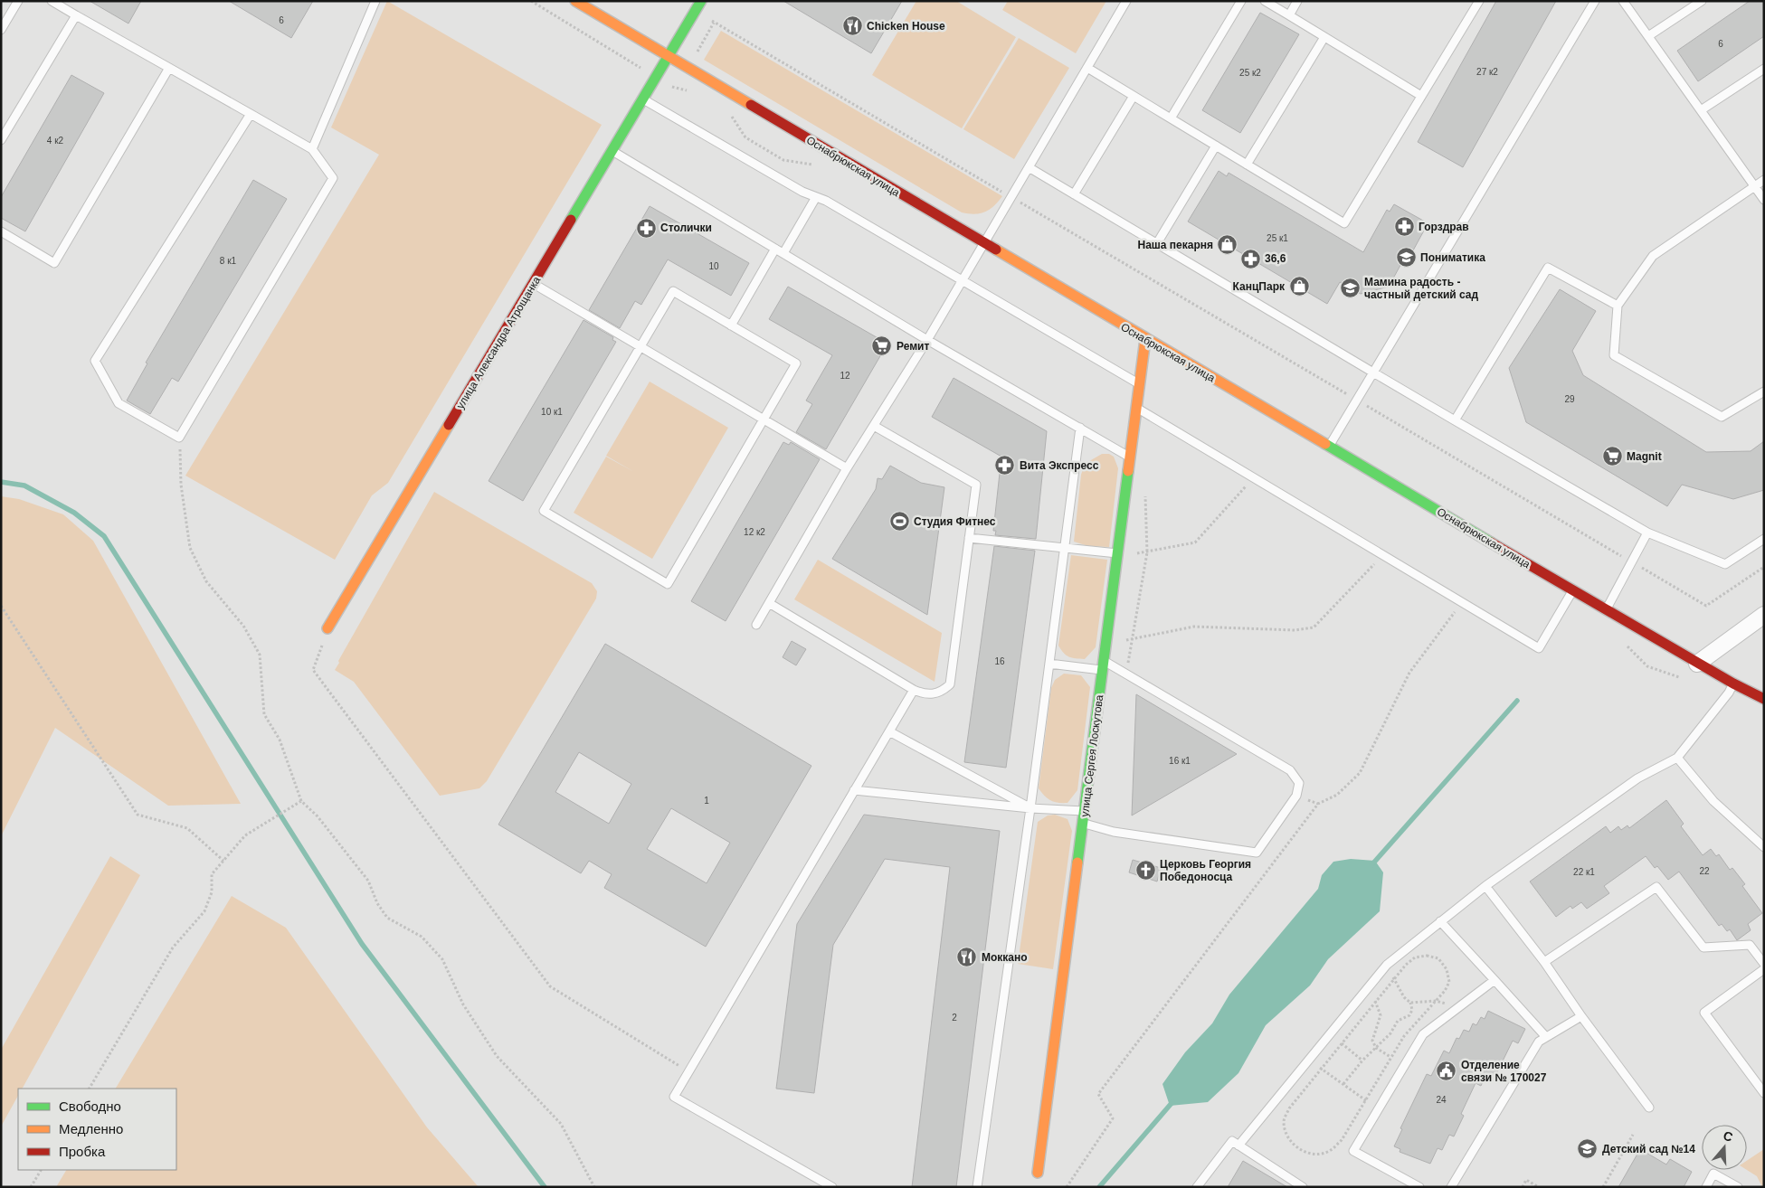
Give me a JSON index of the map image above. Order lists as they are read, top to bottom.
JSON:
{
  "streets": {
    "street": ["Оснабрюкская улица", "улица Александра Атрощанка", "улица Сергея Лоскутова"]
  },
  "crossings": [
    ["Оснабрюкская улица", "улица Александра Атрощанка"],
    ["Оснабрюкская улица", "улица Сергея Лоскутова"]
  ],
  "places": {
    "restaurant": ["Chicken House", "Моккано"],
    "pharmacy": [
      "Горздрав",
      "Столички",
      "36,6",
      "Вита Экспресс"
    ],
    "shop": ["Наша пекарня", "КанцПарк"],
    "school or university": ["Пониматика", "Мамина радость - частный детский сад", "Детский сад №14"],
    "supermarket": ["Ремит", "Magnit"],
    "sports": ["Студия Фитнес"],
    "church": ["Церковь Георгия Победоносца"],
    "public building": ["Отделение связи № 170027"]
  },
  "house_numbers": [
    "6",
    "6",
    "27 к2",
    "25 к2",
    "4 к2",
    "25 к1",
    "8 к1",
    "10",
    "12",
    "29",
    "10 к1",
    "12 к2",
    "16",
    "16 к1",
    "1",
    "22",
    "22 к1",
    "2",
    "24"
  ],
  "legend": ["Свободно", "Медленно", "Пробка"],
  "north": "top"
}
